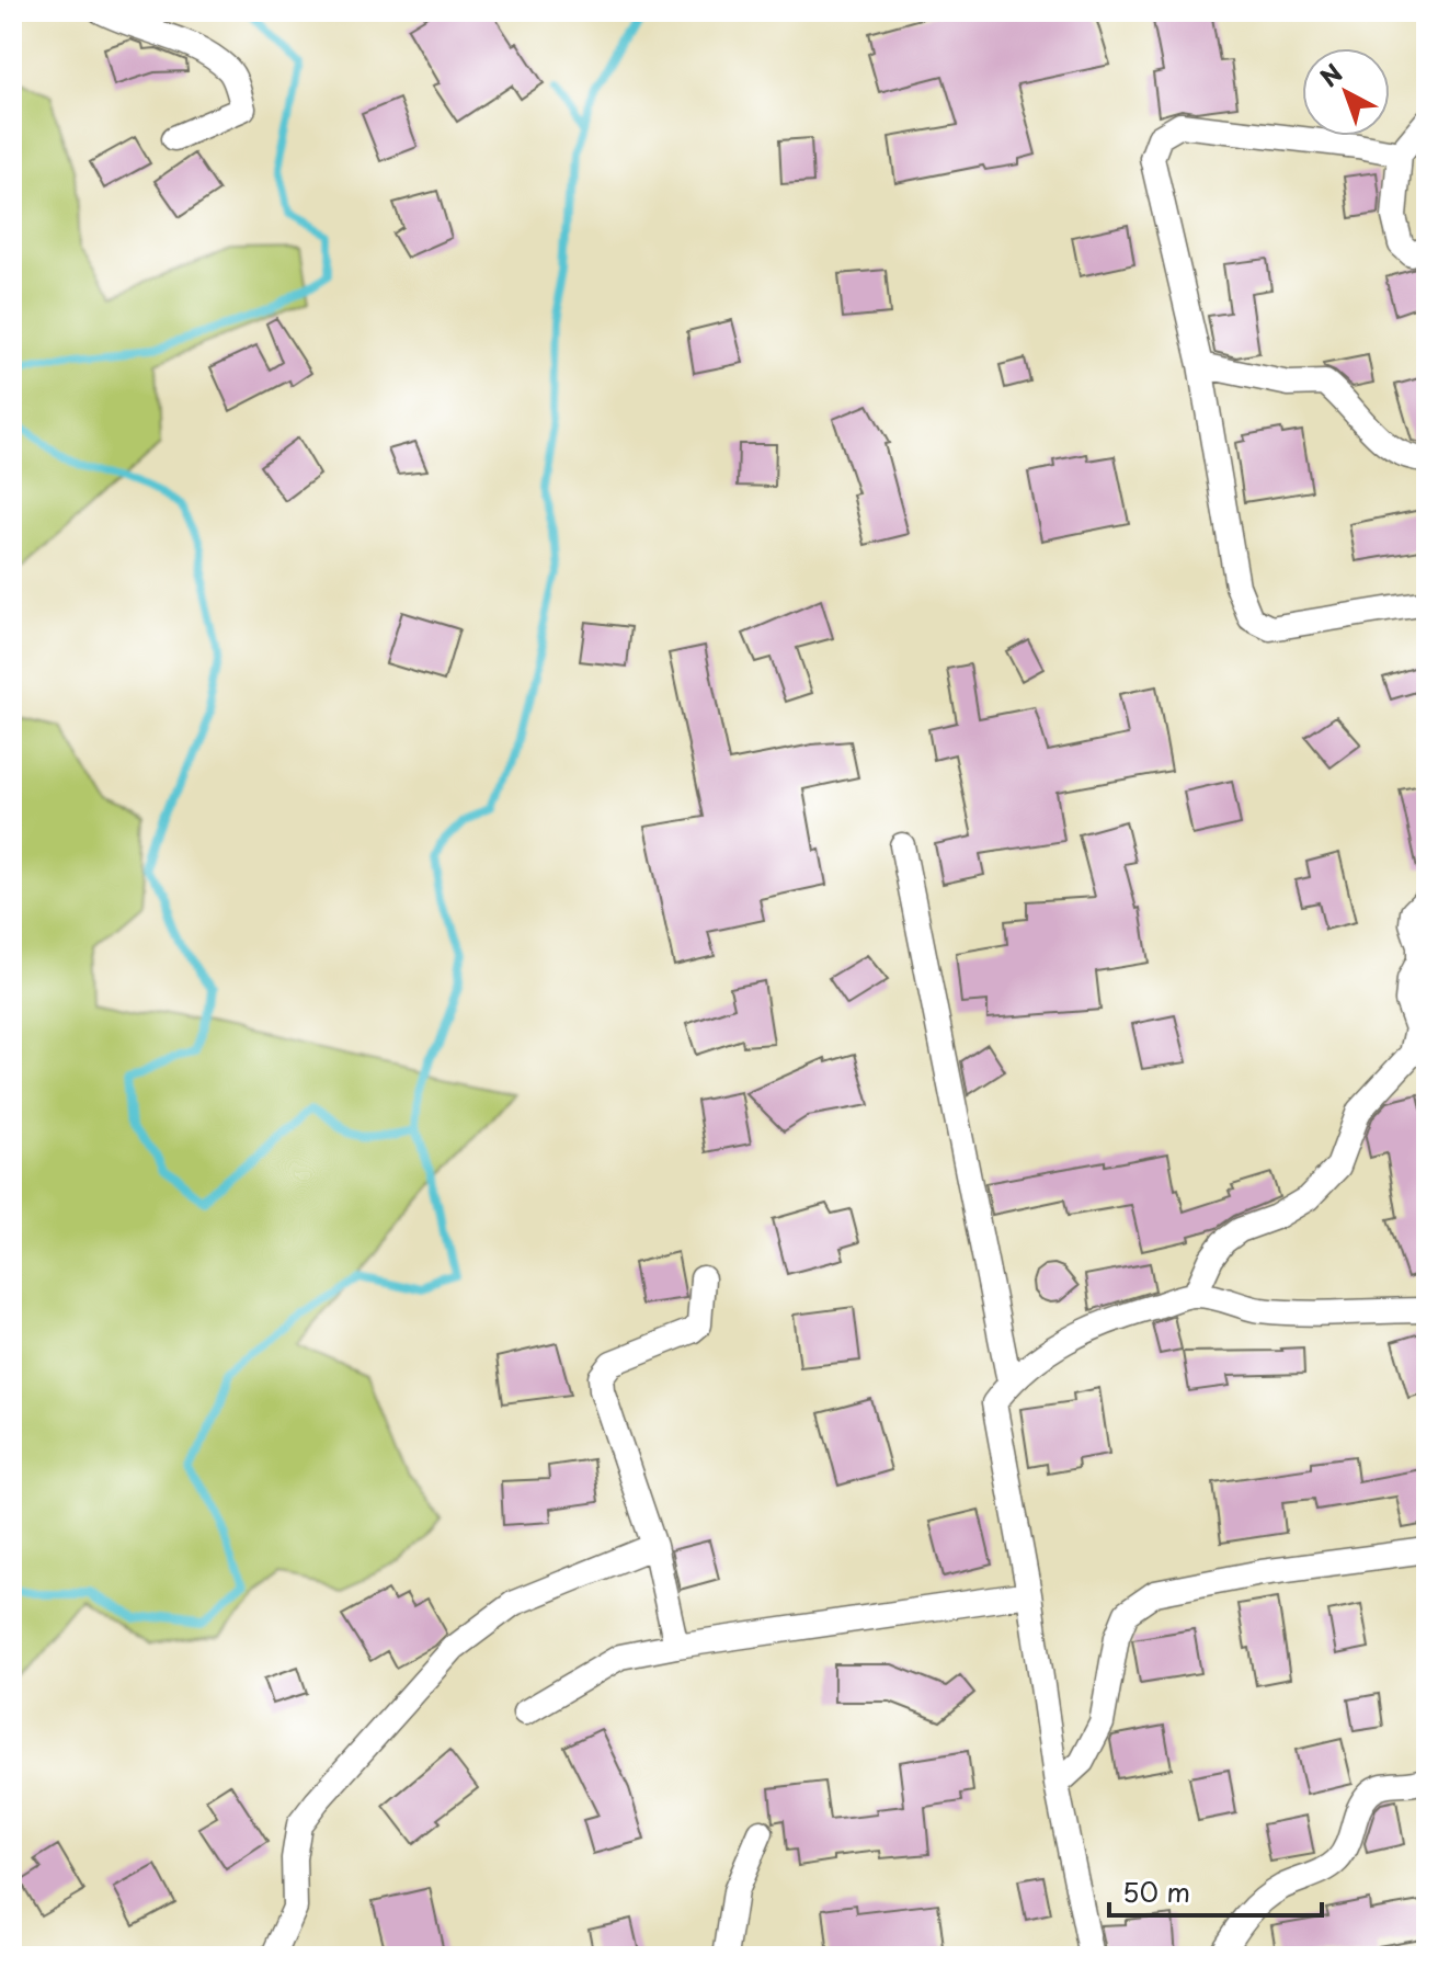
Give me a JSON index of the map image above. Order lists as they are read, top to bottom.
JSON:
{
  "scale_bar": "50 m",
  "north": "top left"
}
